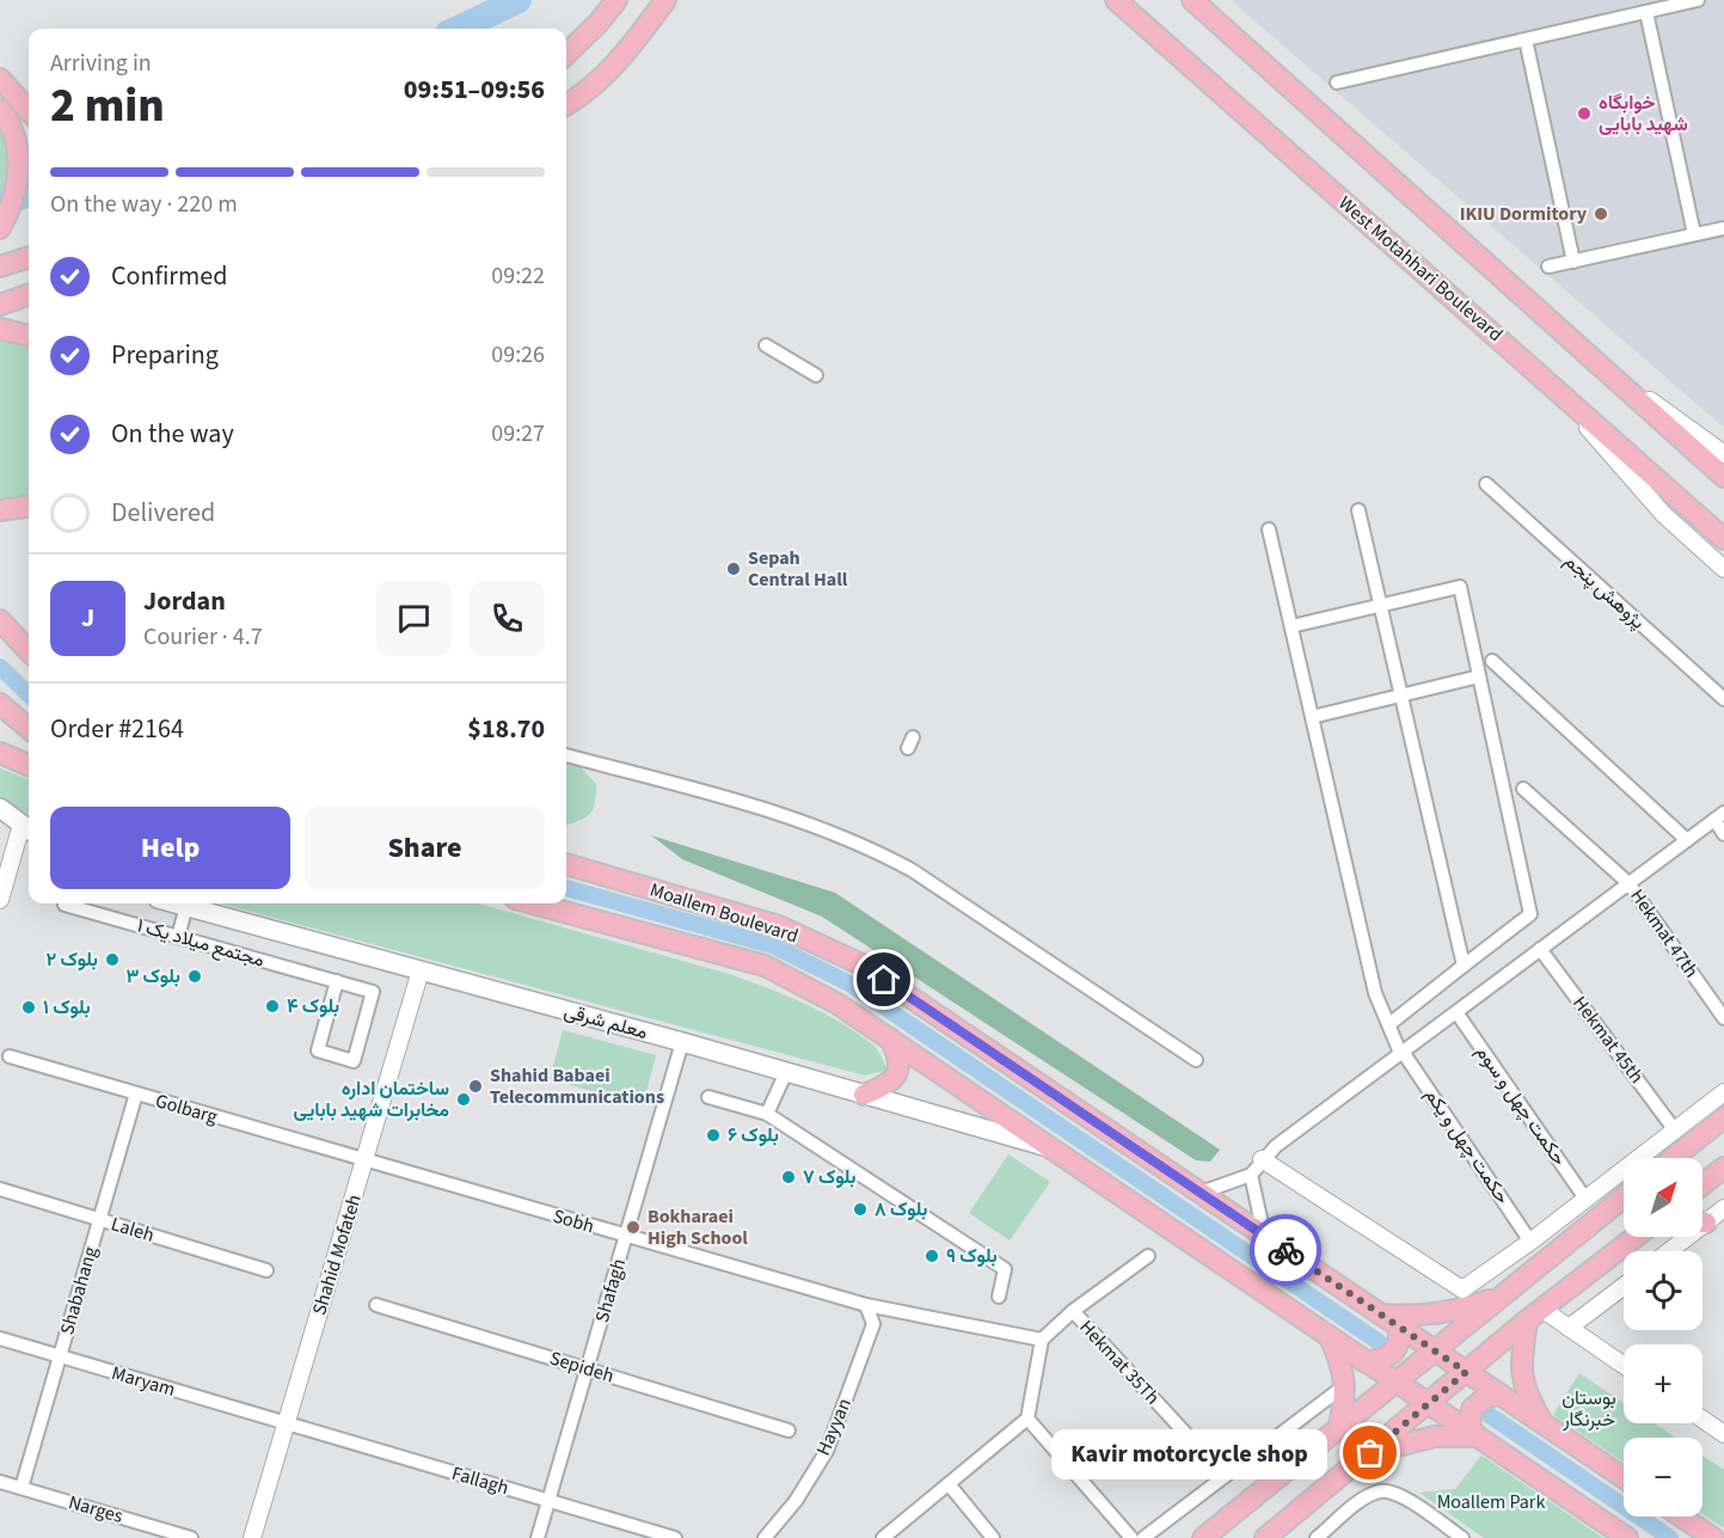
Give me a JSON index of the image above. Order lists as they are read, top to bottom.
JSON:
{
  "streets": {
    "main road": ["West Motahhari Boulevard", "Moallem Boulevard", "معلم شرقی"],
    "street": [
      "پژوهش پنجم",
      "Hekmat 47th",
      "مجتمع میلاد یک ۱",
      "Hekmat 45th",
      "حکمت چهل و سوم",
      "Golbarg",
      "حکمت چهل و یکم",
      "Sobh",
      "Laleh",
      "Shahid Mofateh",
      "Shabahang",
      "Shafagh",
      "Hekmat 35Th",
      "Sepideh",
      "Maryam",
      "Hayyan",
      "Fallagh",
      "Narges"
    ]
  },
  "crossings": [
    ["Moallem Boulevard", "معلم شرقی"],
    ["معلم شرقی", "Shahid Mofateh"],
    ["معلم شرقی", "Shafagh"],
    ["Golbarg", "Sobh"],
    ["Golbarg", "Shahid Mofateh"],
    ["Golbarg", "Shabahang"],
    ["Sobh", "Shahid Mofateh"],
    ["Sobh", "Shafagh"],
    ["Sobh", "Hayyan"],
    ["Laleh", "Shabahang"],
    ["Shahid Mofateh", "Maryam"],
    ["Shahid Mofateh", "Fallagh"],
    ["Shabahang", "Maryam"],
    ["Shabahang", "Narges"],
    ["Shafagh", "Sepideh"],
    ["Shafagh", "Fallagh"],
    ["Maryam", "Fallagh"]
  ],
  "parks": ["بوستان خبرنگار", "Moallem Park"],
  "places": [
    "خوابگاه شهید بابایی",
    "IKIU Dormitory",
    "Sepah Central Hall",
    "بلوک ۲",
    "بلوک ۳",
    "بلوک ۴",
    "بلوک ۱",
    "Shahid Babaei Telecommunications",
    "ساختمان اداره مخابرات شهید بابایی",
    "بلوک ۶",
    "بلوک ۷",
    "بلوک ۸",
    "Bokharaei High School",
    "بلوک ۹",
    "Kavir motorcycle shop"
  ],
  "north": "top right",
  "page": {
    "heading": ["2 min", "Arriving in", "09:51–09:56"],
    "panel": [
      "Jordan",
      "Courier · 4.7",
      "Order #2164",
      "$18.70"
    ],
    "bar": "On the way · 220 m",
    "list": [
      ["Confirmed", "09:22"],
      ["Preparing", "09:26"],
      ["On the way", "09:27"],
      "Delivered"
    ],
    "round": "J",
    "buttons": ["Help", "Share"],
    "map_buttons": ["+", "−"],
    "bubble": "Kavir motorcycle shop"
  }
}
